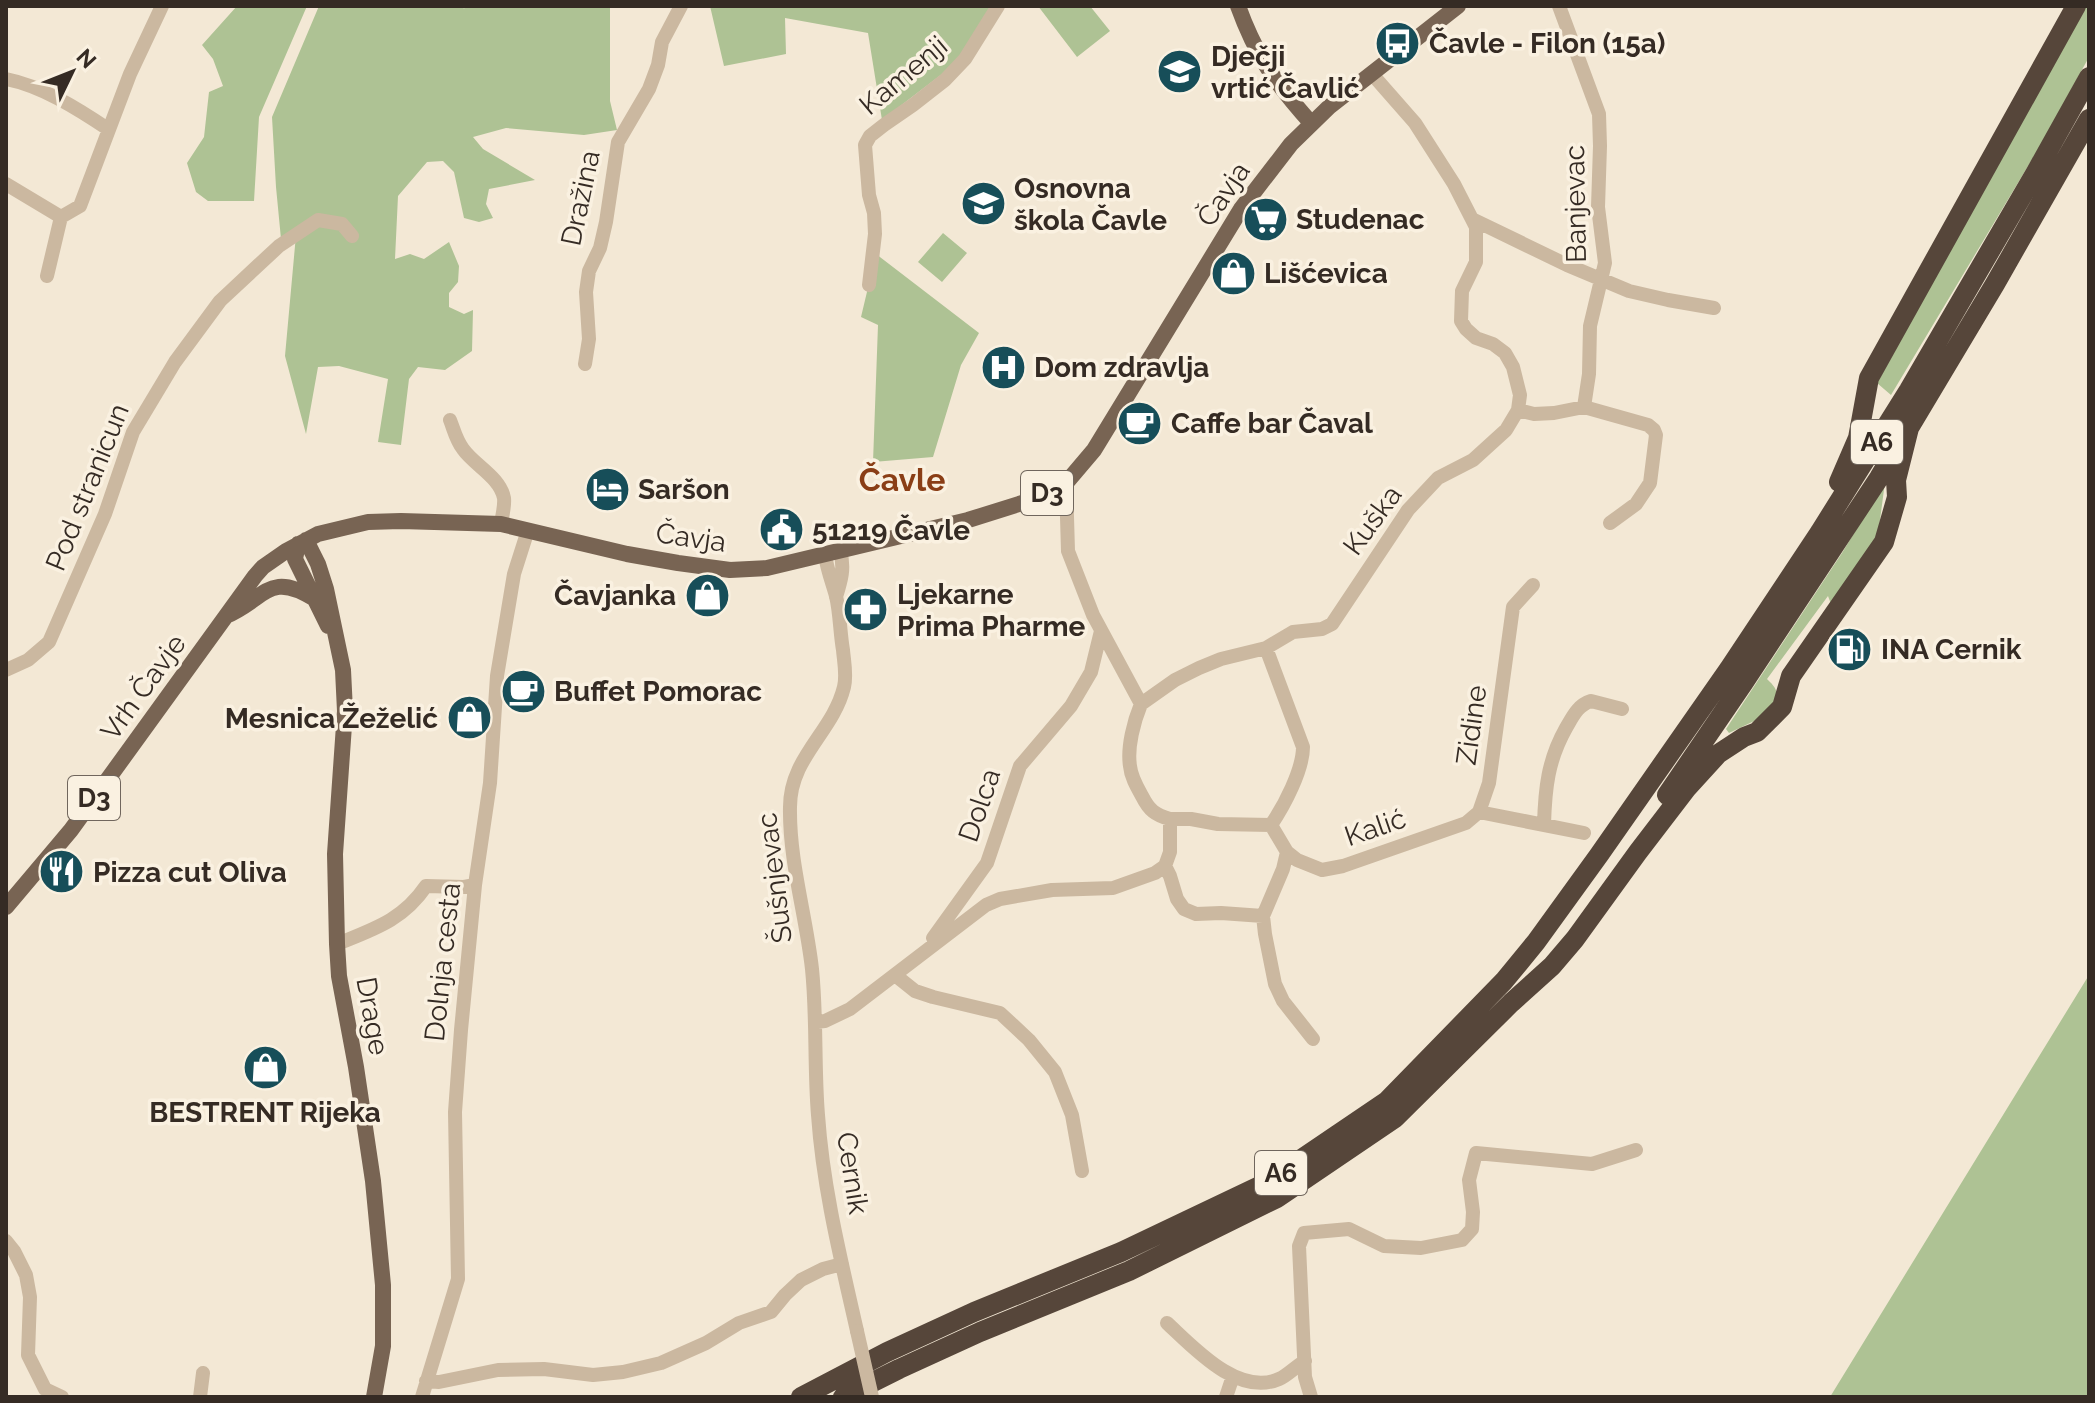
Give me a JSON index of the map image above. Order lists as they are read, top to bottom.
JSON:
{
  "streets": {
    "highway": ["A6"],
    "main road": [
      "Čavja",
      "D3",
      "Vrh Čavje",
      "Drage"
    ],
    "street": [
      "Kamenji",
      "Dražina",
      "Banjevac",
      "Pod stranicun",
      "Kuška",
      "Zidine",
      "Dolca",
      "Kalić",
      "Šušnjevac",
      "Dolnja cesta",
      "Cernik"
    ]
  },
  "crossings": [
    ["Čavja", "D3"],
    ["Čavja", "Vrh Čavje"],
    ["Čavja", "Šušnjevac"],
    ["Čavja", "Dolnja cesta"],
    ["Čavja", "Drage"],
    ["Vrh Čavje", "Drage"],
    ["Zidine", "Kalić"],
    ["Šušnjevac", "Cernik"]
  ],
  "districts": ["Čavle"],
  "places": {
    "bus stop": ["Čavle - Filon (15a)"],
    "school or university": ["Dječji vrtić Čavlić", "Osnovna škola Čavle"],
    "supermarket": ["Studenac"],
    "shop": [
      "Lišćevica",
      "Čavjanka",
      "Mesnica Žeželić",
      "BESTRENT Rijeka"
    ],
    "hospital": ["Dom zdravlja"],
    "cafe": ["Caffe bar Čaval", "Buffet Pomorac"],
    "hotel": ["Saršon"],
    "public building": ["51219 Čavle"],
    "pharmacy": ["Ljekarne Prima Pharme"],
    "fuel station": ["INA Cernik"],
    "restaurant": ["Pizza cut Oliva"]
  },
  "north": "top right"
}
